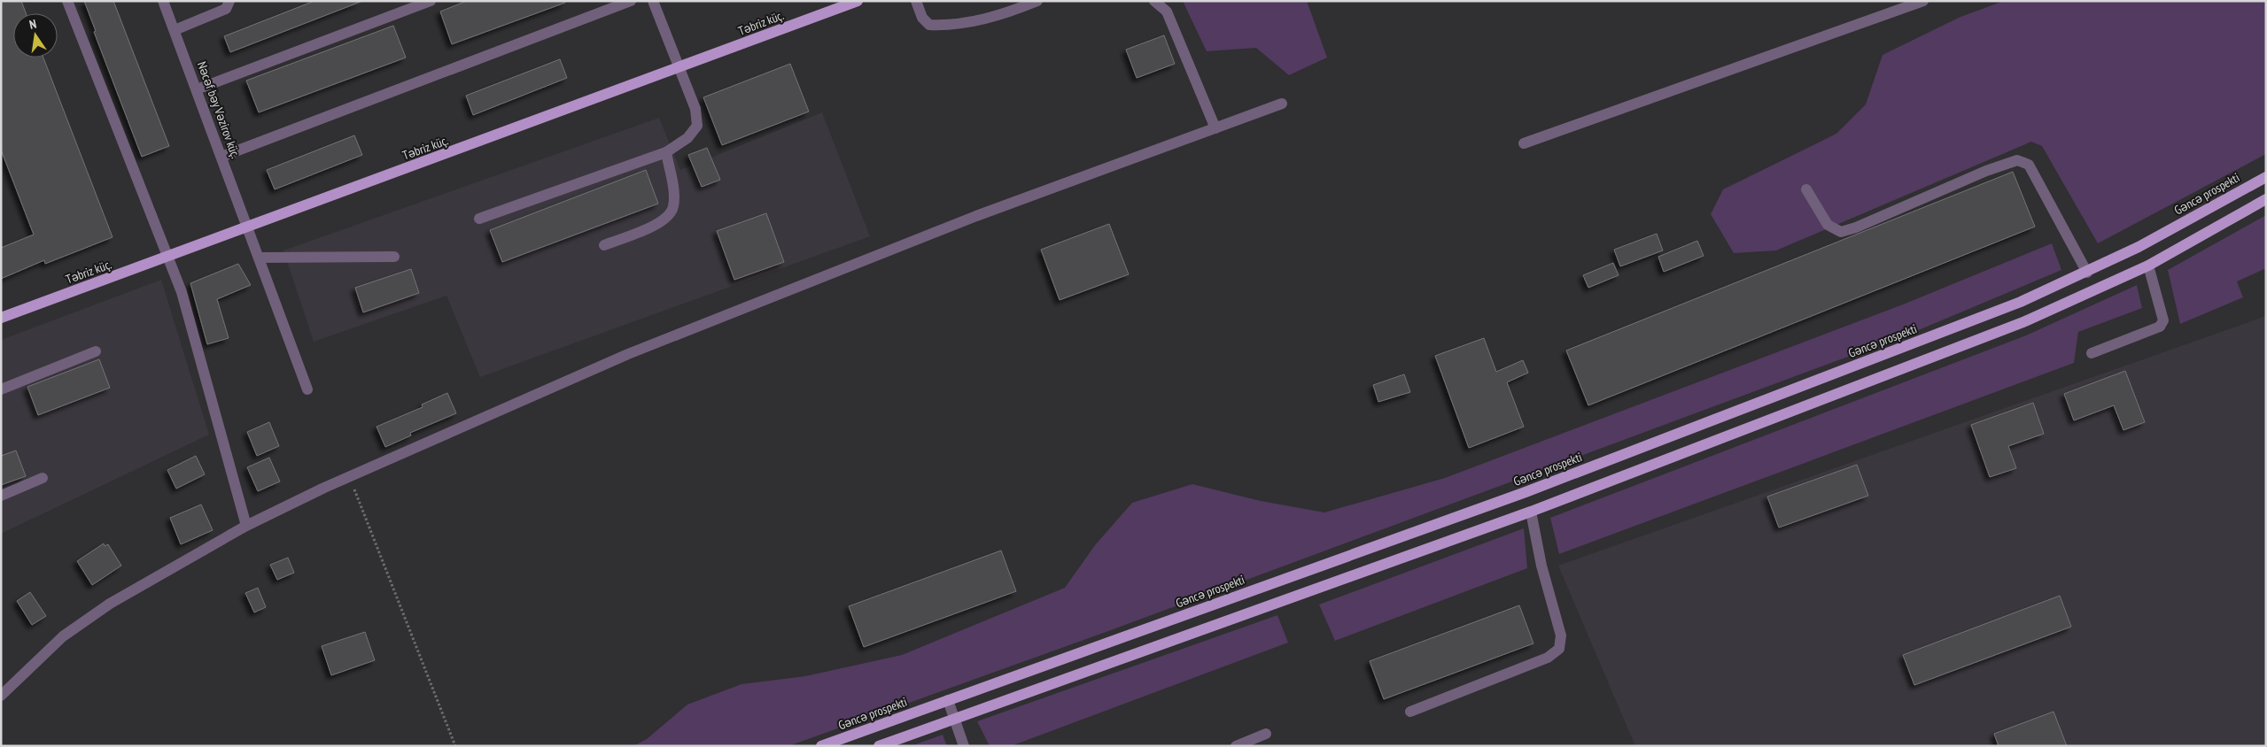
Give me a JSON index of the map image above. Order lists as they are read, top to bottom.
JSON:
{
  "streets": {
    "main road": ["Təbriz küç.", "Gəncə prospekti"],
    "street": ["Nəcəf bəy Vəzirov küç."]
  },
  "crossings": [
    ["Təbriz küç.", "Nəcəf bəy Vəzirov küç."]
  ],
  "north": "top"
}
